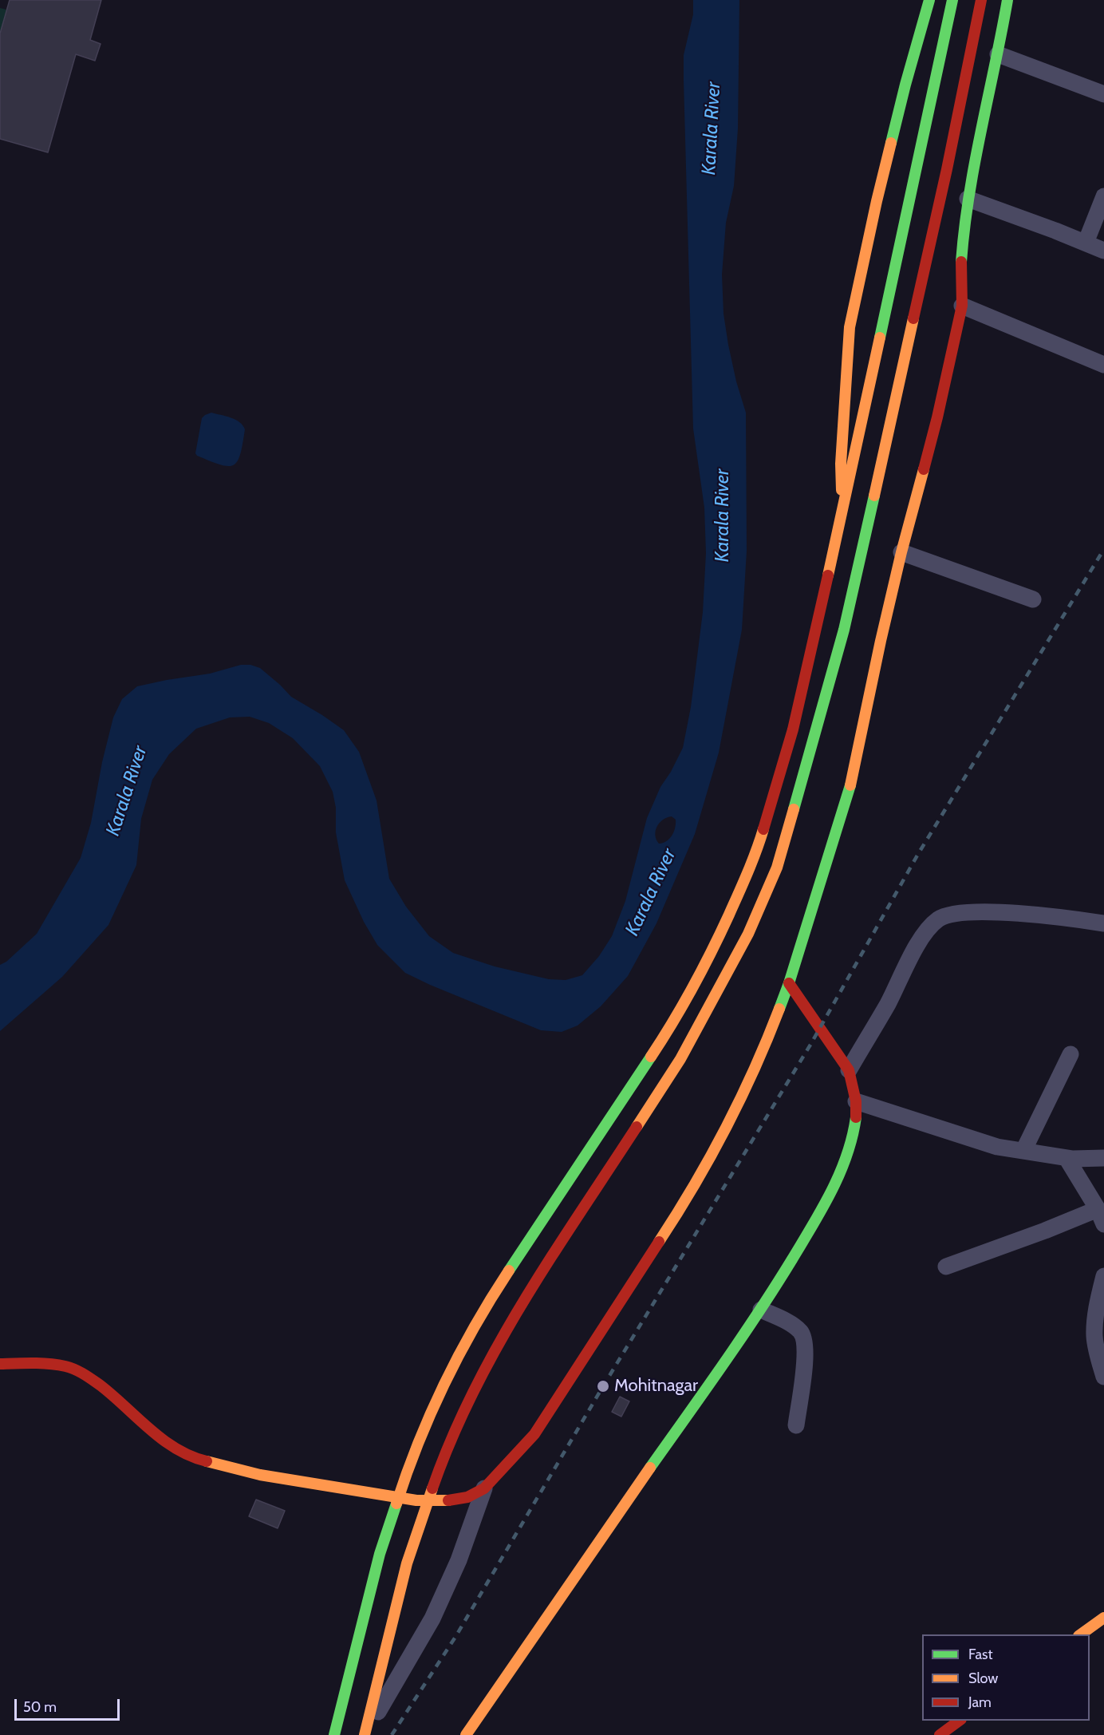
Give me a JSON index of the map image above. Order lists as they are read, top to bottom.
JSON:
{
  "water": ["Karala River"],
  "places": ["Mohitnagar"],
  "legend": ["Fast", "Slow", "Jam"],
  "scale_bar": "50 m"
}
